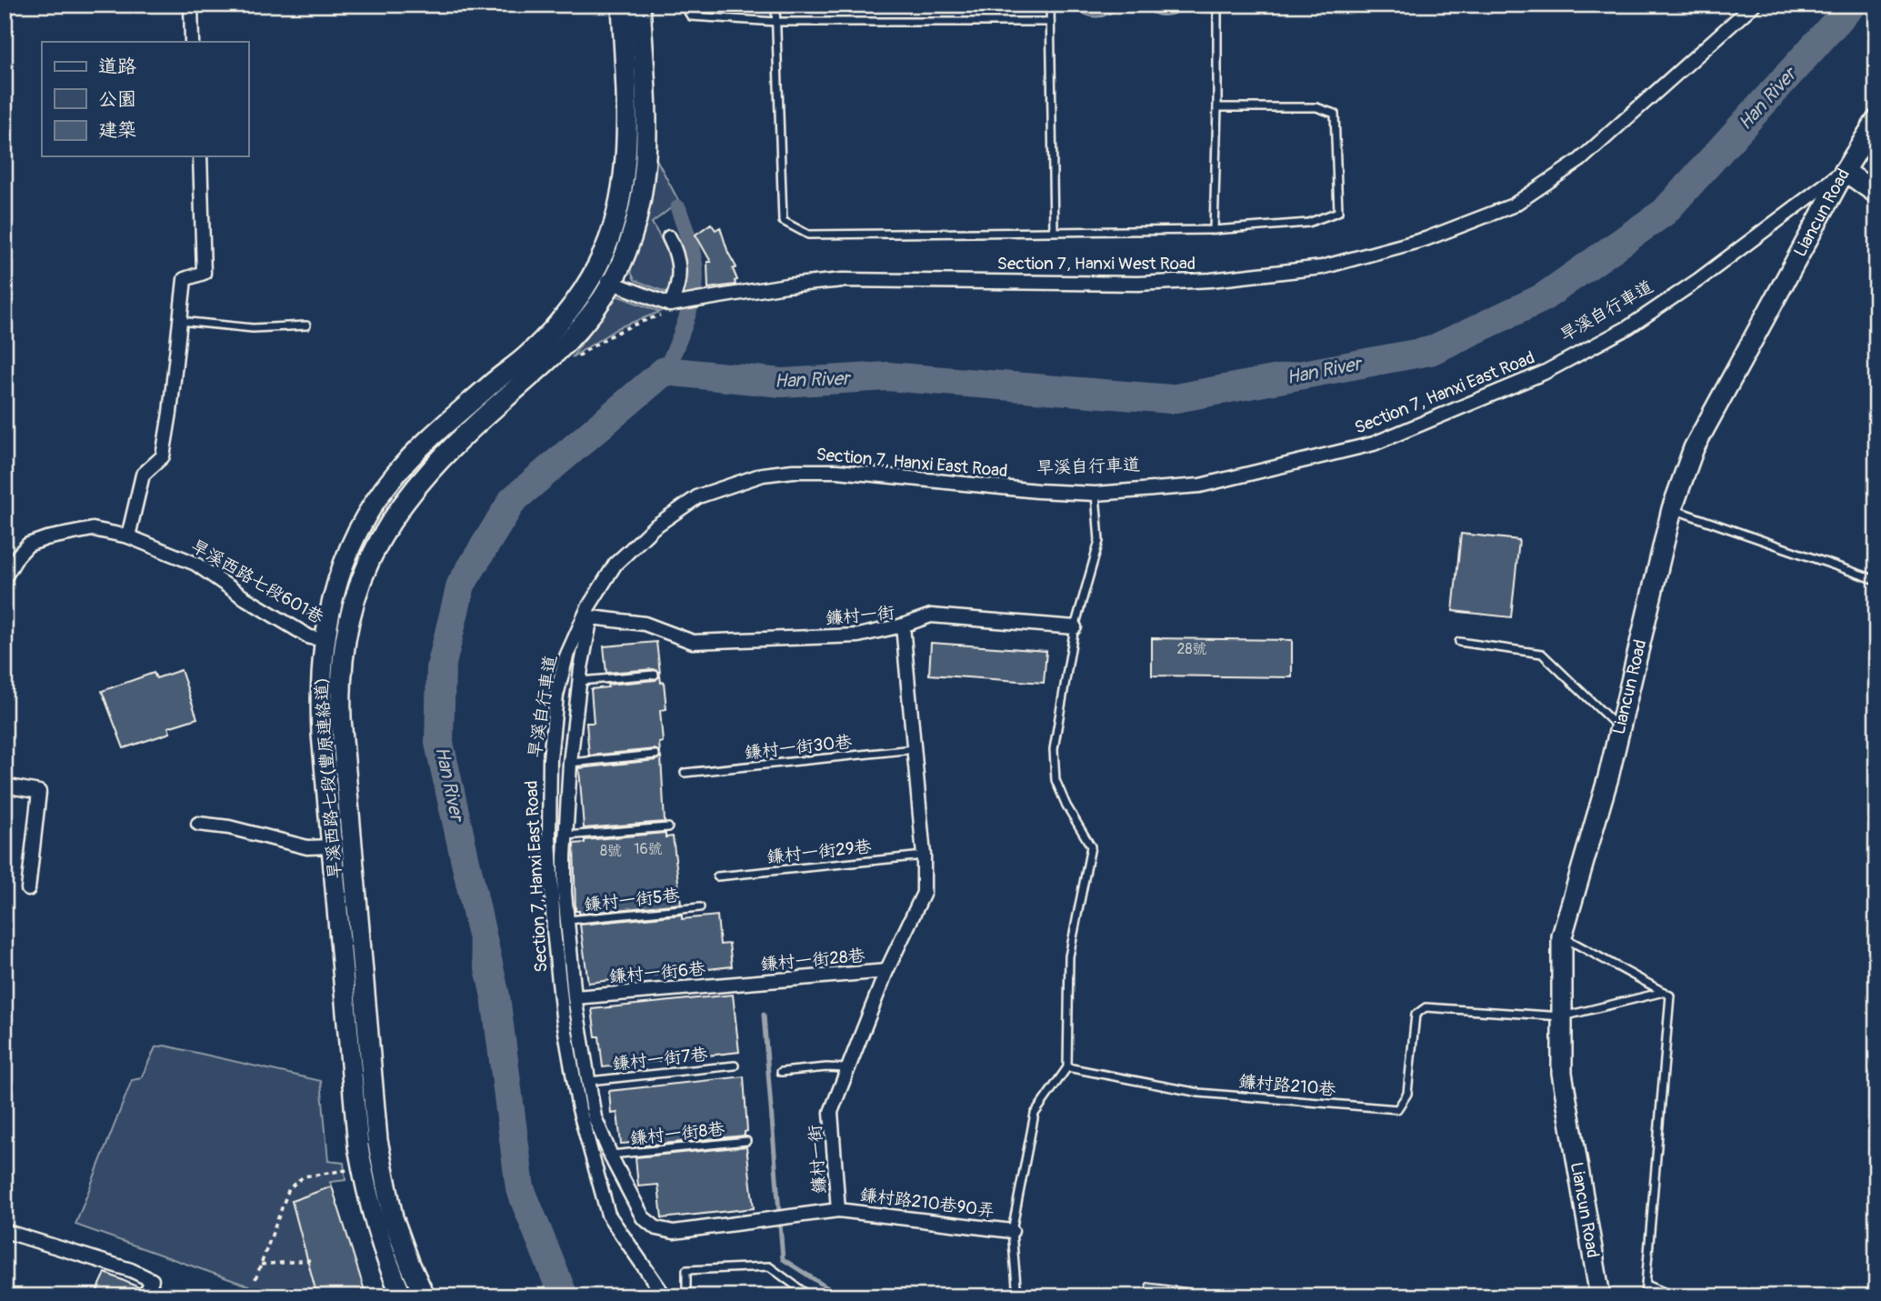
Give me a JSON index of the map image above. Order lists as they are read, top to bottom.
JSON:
{
  "streets": {
    "street": [
      "Liancun Road",
      "Section 7, Hanxi West Road",
      "Section 7, Hanxi East Road",
      "旱溪西路七段601巷",
      "鐮村一街",
      "旱溪西路七段(豐原連絡道)",
      "鎌村一街28巷",
      "鎌村一街6巷",
      "鎌村路210巷90弄"
    ],
    "lane": [
      "鎌村一街30巷",
      "鎌村一街29巷",
      "鎌村一街5巷",
      "鎌村一街7巷",
      "鐮村路210巷",
      "鎌村一街8巷"
    ]
  },
  "crossings": [
    ["Liancun Road", "Section 7, Hanxi East Road"],
    ["Liancun Road", "鐮村路210巷"],
    ["Section 7, Hanxi West Road", "旱溪西路七段(豐原連絡道)"],
    ["旱溪西路七段601巷", "旱溪西路七段(豐原連絡道)"],
    ["鐮村一街", "鎌村一街30巷"],
    ["鐮村一街", "鎌村一街29巷"],
    ["鐮村一街", "鎌村一街5巷"],
    ["鐮村一街", "鎌村一街28巷"],
    ["鐮村一街", "鎌村一街6巷"],
    ["鐮村一街", "鎌村一街7巷"],
    ["鐮村一街", "鎌村一街8巷"],
    ["鐮村一街", "鎌村路210巷90弄"],
    ["鎌村一街28巷", "鎌村一街6巷"]
  ],
  "water": ["Han River"],
  "house_numbers": ["28號", "16號", "8號"],
  "legend": ["道路", "公園", "建築"]
}
